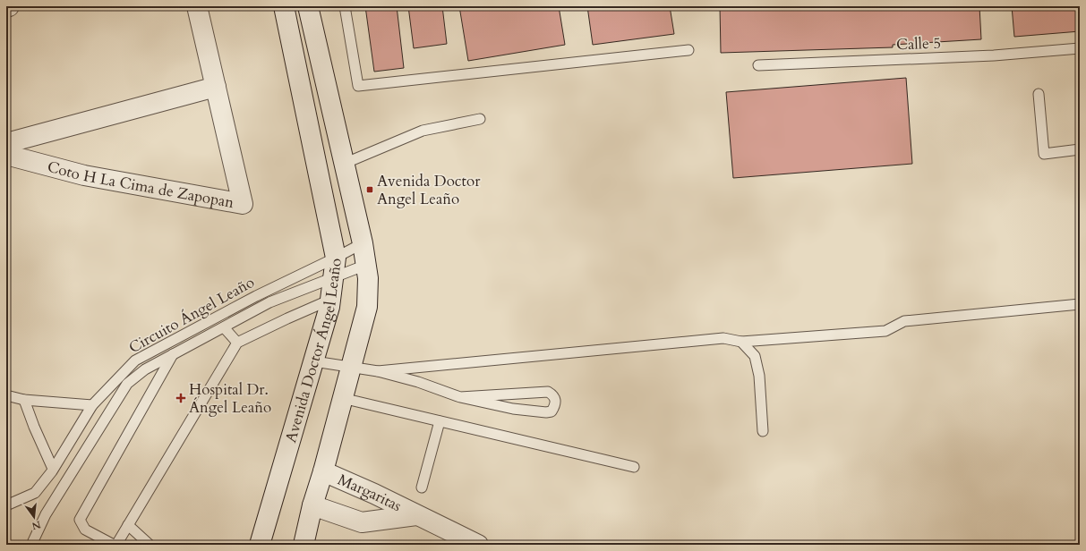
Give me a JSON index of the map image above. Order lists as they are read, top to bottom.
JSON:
{
  "streets": {
    "street": ["Coto H La Cima de Zapopan", "Avenida Doctor Ángel Leaño", "Margaritas"],
    "lane": ["Calle 5", "Circuito Ángel Leaño"]
  },
  "crossings": [
    ["Circuito Ángel Leaño", "Avenida Doctor Ángel Leaño"]
  ],
  "places": {
    "transit": ["Avenida Doctor Angel Leaño"],
    "health": ["Hospital Dr. Ángel Leaño"]
  },
  "north": "bottom"
}
